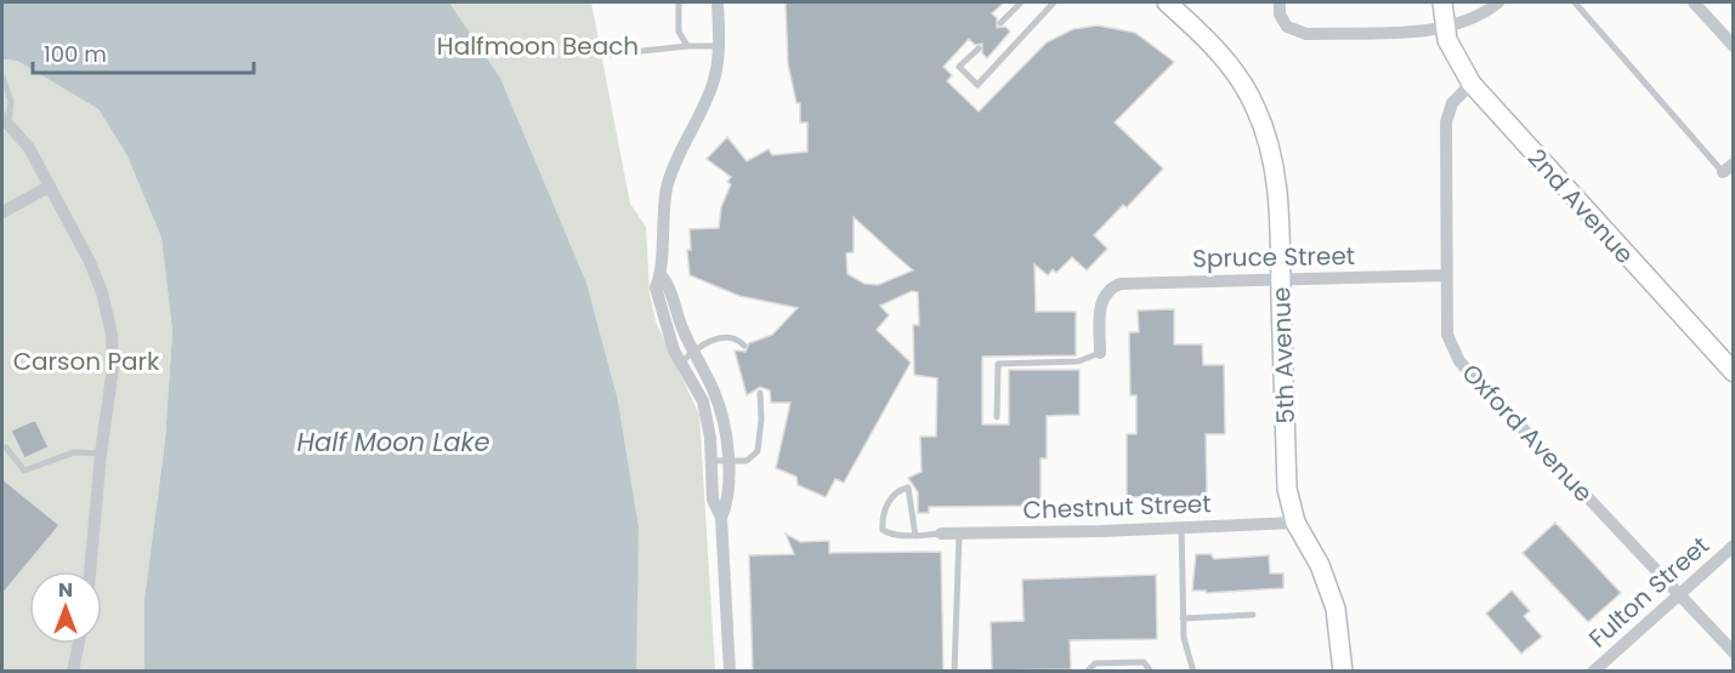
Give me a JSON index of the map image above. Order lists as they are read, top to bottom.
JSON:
{
  "streets": {
    "main road": ["2nd Avenue", "5th Avenue"],
    "street": [
      "Spruce Street",
      "Oxford Avenue",
      "Chestnut Street",
      "Fulton Street"
    ]
  },
  "crossings": [
    ["2nd Avenue", "Oxford Avenue"],
    ["Spruce Street", "5th Avenue"],
    ["Spruce Street", "Oxford Avenue"],
    ["5th Avenue", "Chestnut Street"],
    ["Oxford Avenue", "Fulton Street"]
  ],
  "water": ["Half Moon Lake"],
  "parks": ["Halfmoon Beach", "Carson Park"],
  "scale_bar": "100 m",
  "north": "top"
}
